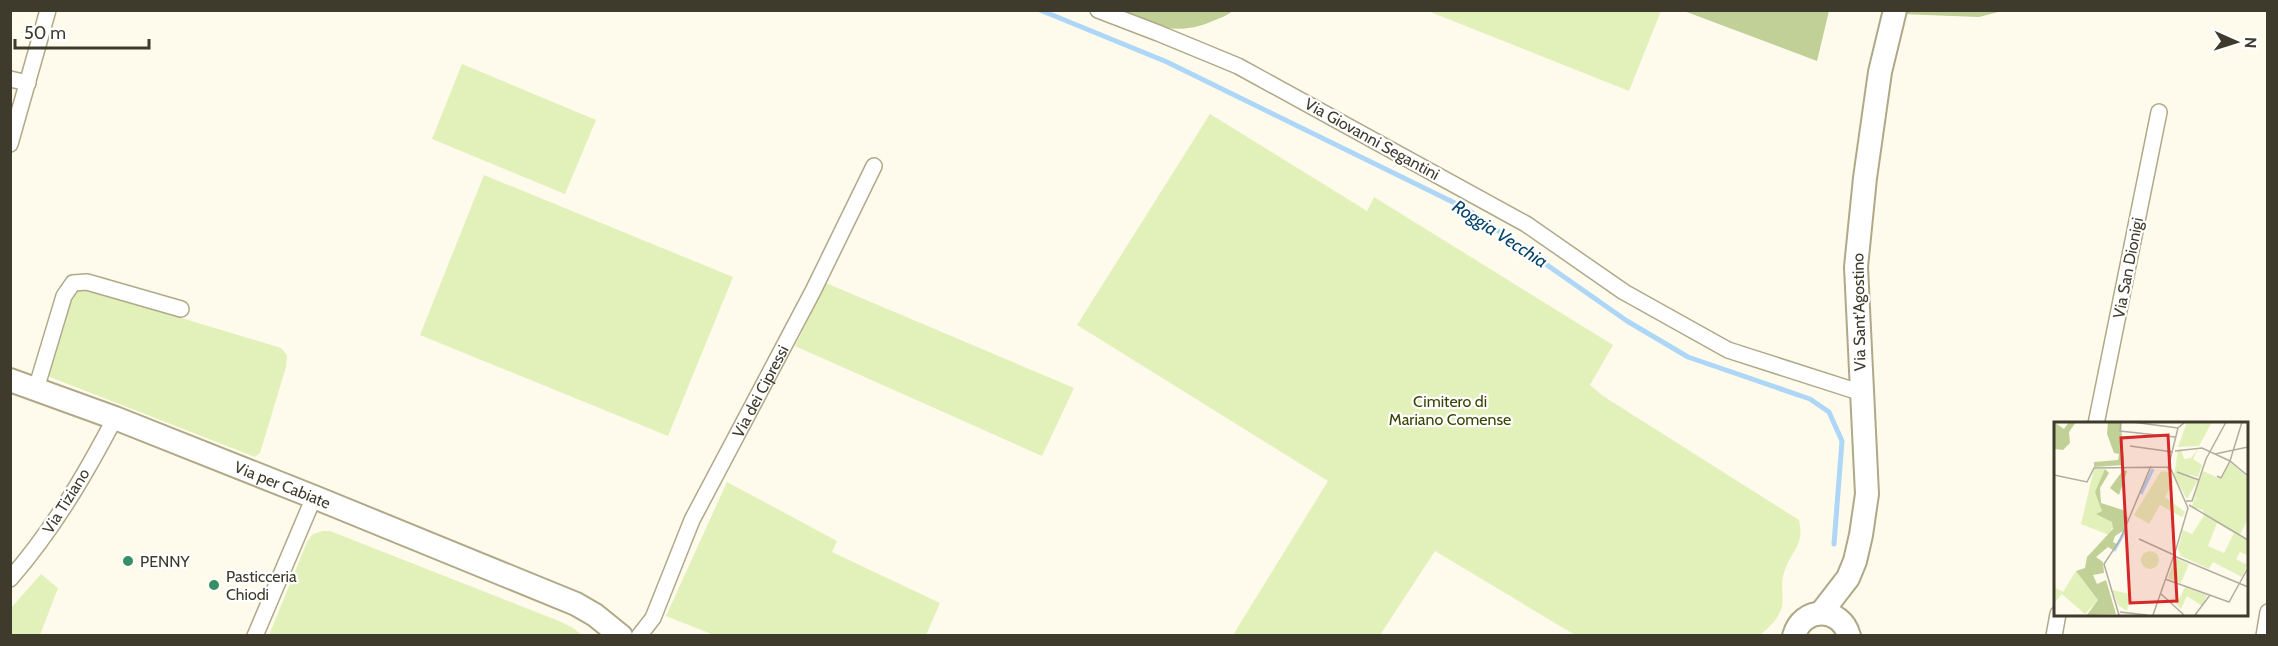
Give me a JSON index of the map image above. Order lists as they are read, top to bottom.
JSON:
{
  "streets": {
    "street": [
      "Via Giovanni Segantini",
      "Via San Dionigi",
      "Via Sant'Agostino",
      "Via dei Cipressi",
      "Via per Cabiate",
      "Via Tiziano"
    ]
  },
  "crossings": [
    ["Via Giovanni Segantini", "Via Sant'Agostino"],
    ["Via per Cabiate", "Via Tiziano"]
  ],
  "water": ["Roggia Vecchia"],
  "parks": ["Cimitero di Mariano Comense"],
  "places": ["PENNY", "Pasticceria Chiodi"],
  "scale_bar": "50 m",
  "north": "right"
}
